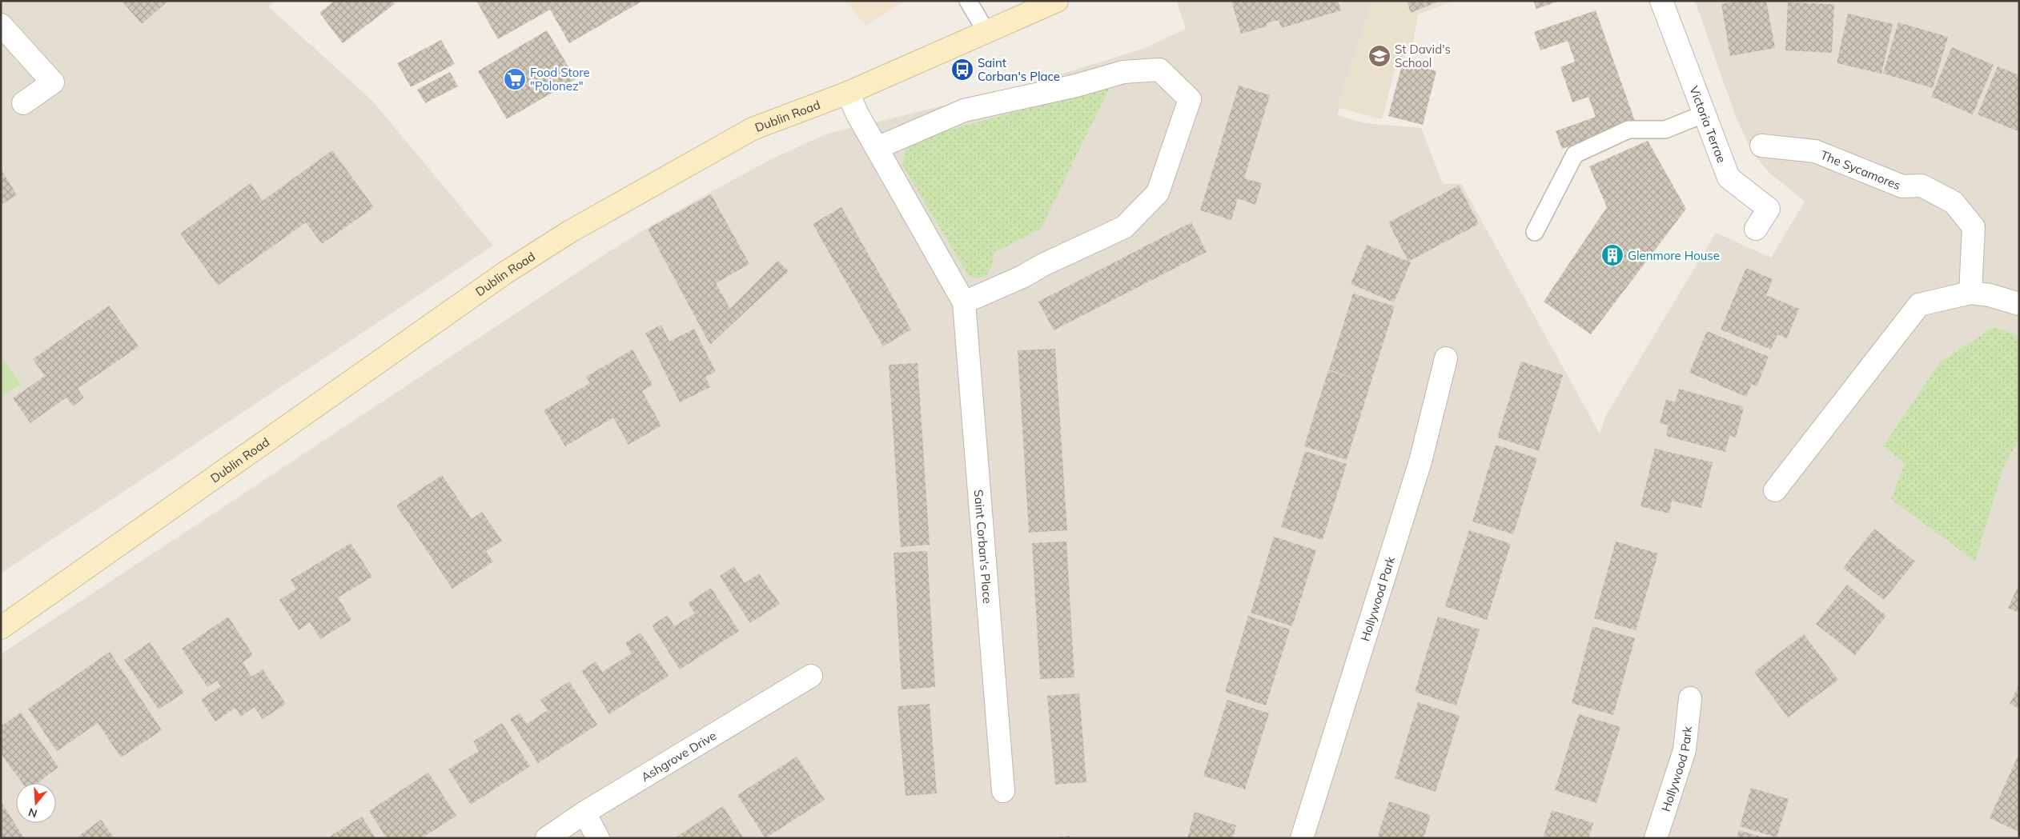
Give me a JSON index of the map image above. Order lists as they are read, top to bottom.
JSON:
{
  "streets": {
    "main road": ["Dublin Road"],
    "street": [
      "Victoria Terrae",
      "The Sycamores",
      "Saint Corban's Place",
      "Hollywood Park",
      "Ashgrove Drive"
    ]
  },
  "crossings": [
    ["Dublin Road", "Saint Corban's Place"]
  ],
  "places": {
    "school or university": ["St David's School"],
    "bus stop": ["Saint Corban's Place"],
    "supermarket": ["Food Store \"Polonez\""],
    "building": ["Glenmore House"]
  },
  "north": "bottom"
}
